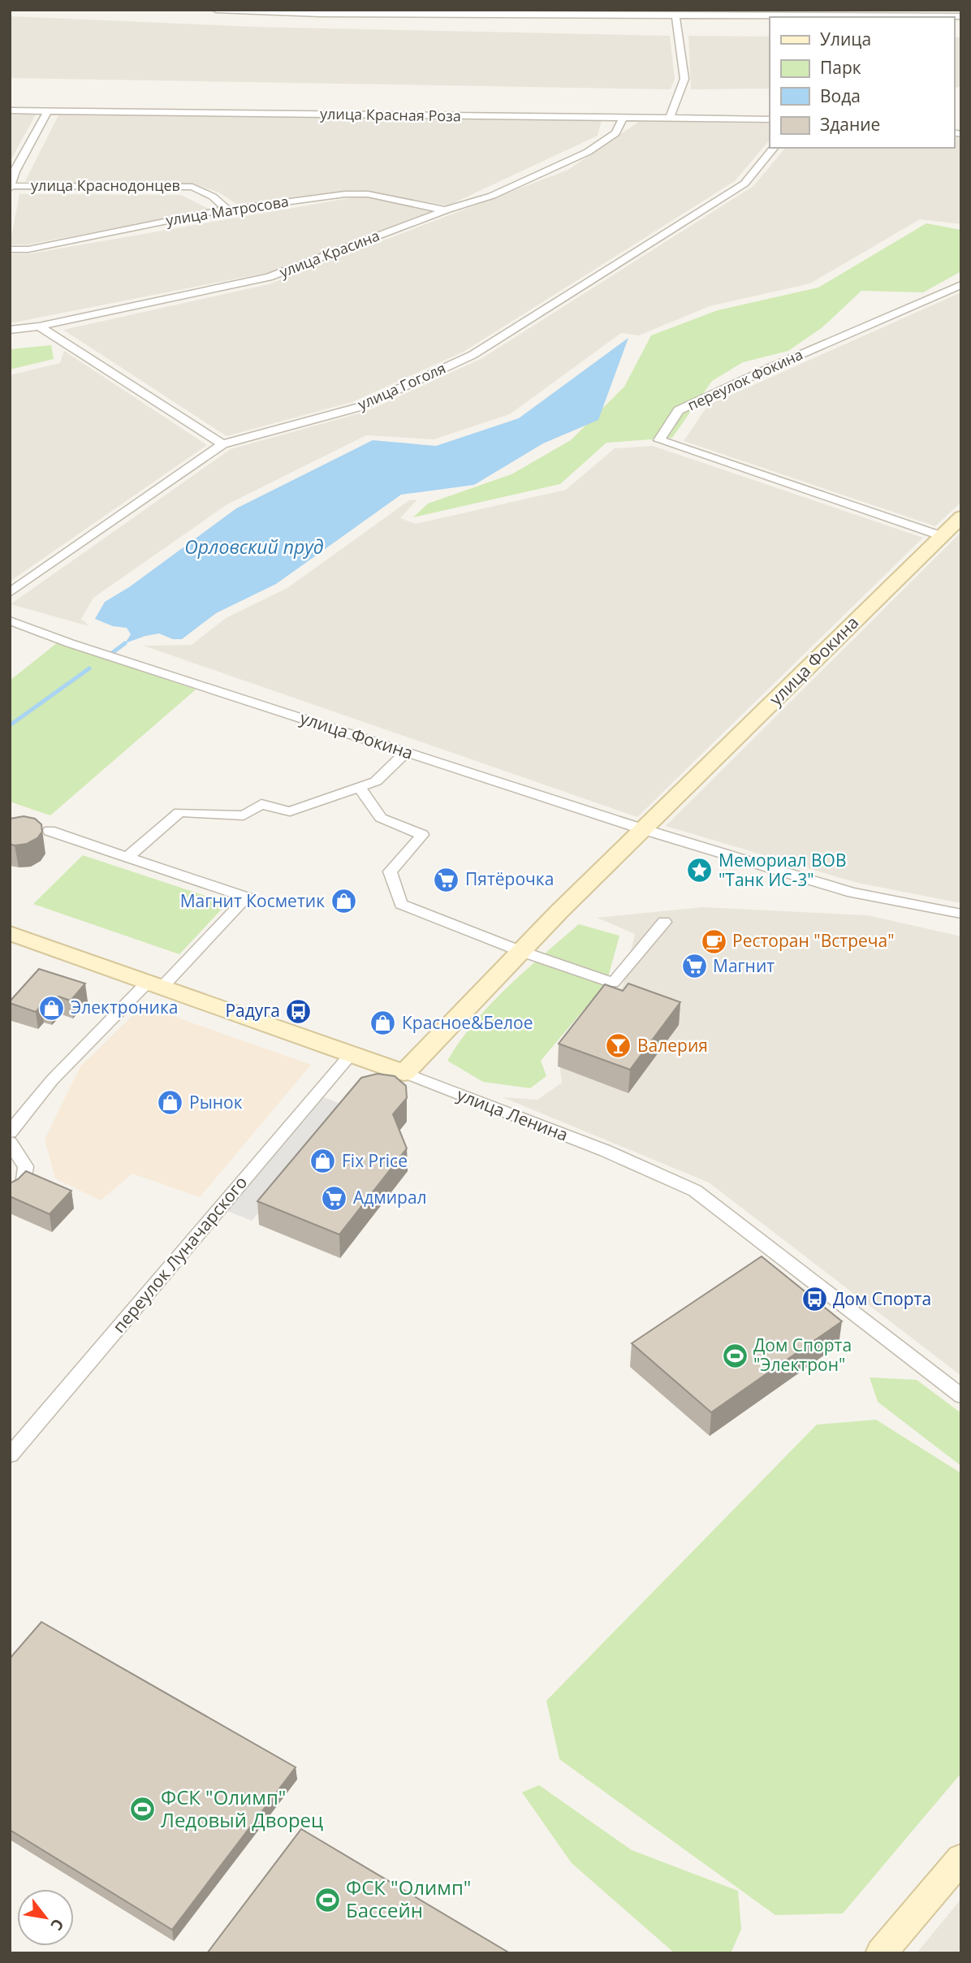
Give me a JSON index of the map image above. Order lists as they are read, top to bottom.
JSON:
{
  "streets": {
    "main road": ["улица Фокина", "улица Ленина"],
    "street": [
      "улица Красная Роза",
      "улица Краснодонцев",
      "улица Матросова",
      "улица Красина",
      "переулок Фокина",
      "улица Гоголя",
      "переулок Луначарского"
    ]
  },
  "crossings": [
    ["улица Красная Роза", "улица Красина"],
    ["улица Краснодонцев", "улица Матросова"],
    ["улица Матросова", "улица Красина"],
    ["переулок Фокина", "улица Фокина"],
    ["улица Фокина", "улица Ленина"],
    ["улица Ленина", "переулок Луначарского"]
  ],
  "water": ["Орловский пруд"],
  "places": {
    "place": ["Мемориал ВОВ \"Танк ИС-3\""],
    "supermarket": ["Пятёрочка", "Магнит", "Адмирал"],
    "shop": [
      "Магнит Косметик",
      "Электроника",
      "Красное&Белое",
      "Рынок",
      "Fix Price"
    ],
    "cafe": ["Ресторан \"Встреча\""],
    "bus stop": ["Радуга", "Дом Спорта"],
    "bar": ["Валерия"],
    "sports": ["Дом Спорта \"Электрон\"", "ФСК \"Олимп\" Ледовый Дворец", "ФСК \"Олимп\" Бассейн"]
  },
  "legend": [
    "Улица",
    "Парк",
    "Вода",
    "Здание"
  ],
  "north": "bottom right"
}
